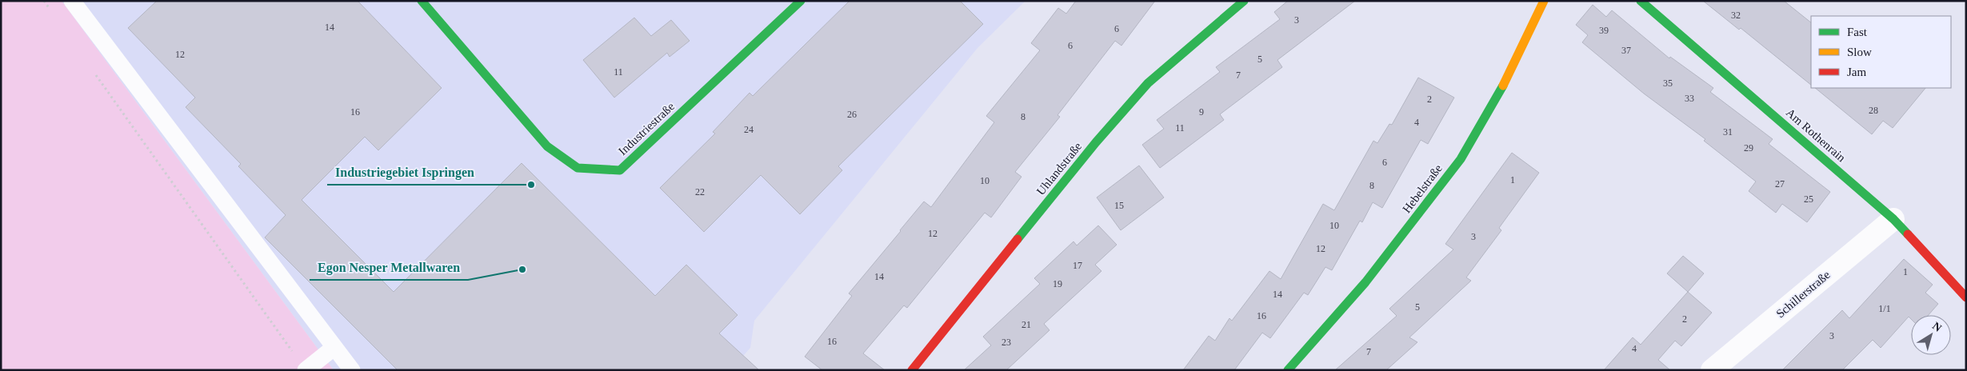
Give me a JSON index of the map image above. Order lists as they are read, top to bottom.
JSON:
{
  "streets": {
    "street": [
      "Industriestraße",
      "Am Rothenrain",
      "Uhlandstraße",
      "Hebelstraße",
      "Schillerstraße"
    ]
  },
  "crossings": [
    ["Am Rothenrain", "Schillerstraße"]
  ],
  "places": ["Industriegebiet Ispringen", "Egon Nesper Metallwaren"],
  "house_numbers": [
    "32",
    "3",
    "14",
    "6",
    "39",
    "6",
    "37",
    "12",
    "5",
    "11",
    "7",
    "35",
    "33",
    "2",
    "28",
    "16",
    "9",
    "26",
    "8",
    "4",
    "11",
    "24",
    "31",
    "29",
    "6",
    "1",
    "10",
    "27",
    "8",
    "22",
    "25",
    "15",
    "10",
    "12",
    "3",
    "12",
    "17",
    "1",
    "14",
    "19",
    "14",
    "5",
    "1/1",
    "16",
    "2",
    "21",
    "3",
    "16",
    "23",
    "4",
    "7"
  ],
  "legend": ["Fast", "Slow", "Jam"],
  "north": "top right"
}
